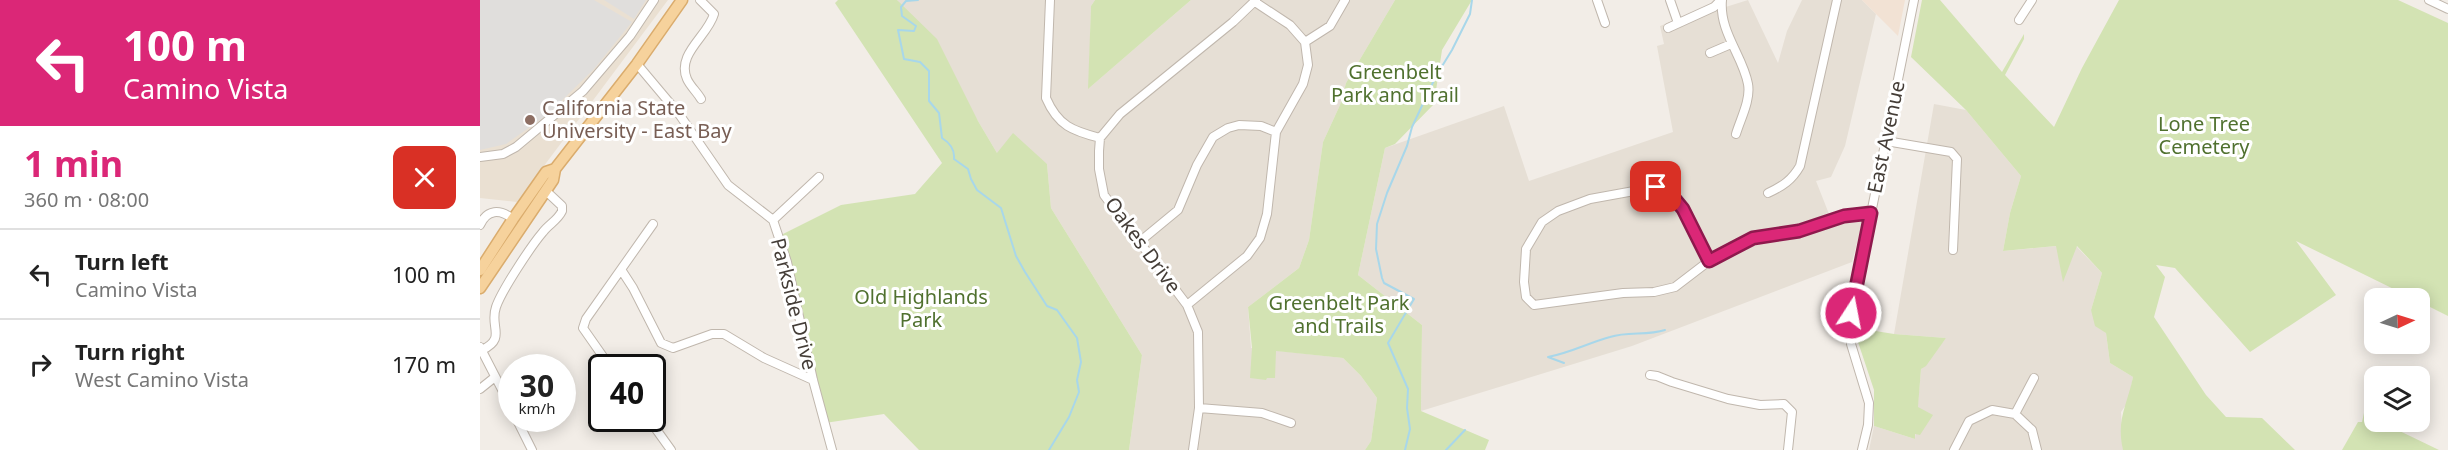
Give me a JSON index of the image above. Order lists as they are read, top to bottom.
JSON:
{
  "streets": {
    "street": ["East Avenue", "Oakes Drive", "Parkside Drive"]
  },
  "parks": [
    "Greenbelt Park and Trail",
    "Lone Tree Cemetery",
    "Old Highlands Park",
    "Greenbelt Park and Trails"
  ],
  "places": ["California State University - East Bay"],
  "north": "right",
  "page": {
    "turn": ["100 m", "Camino Vista"],
    "heading": ["1 min", "360 m · 08:00"],
    "list": [
      {
        "name": "Turn left",
        "note": "Camino Vista",
        "value": "100 m"
      },
      {
        "name": "Turn right",
        "note": "West Camino Vista",
        "value": "170 m"
      }
    ],
    "speed": "30 km/h",
    "limit": "40"
  }
}
